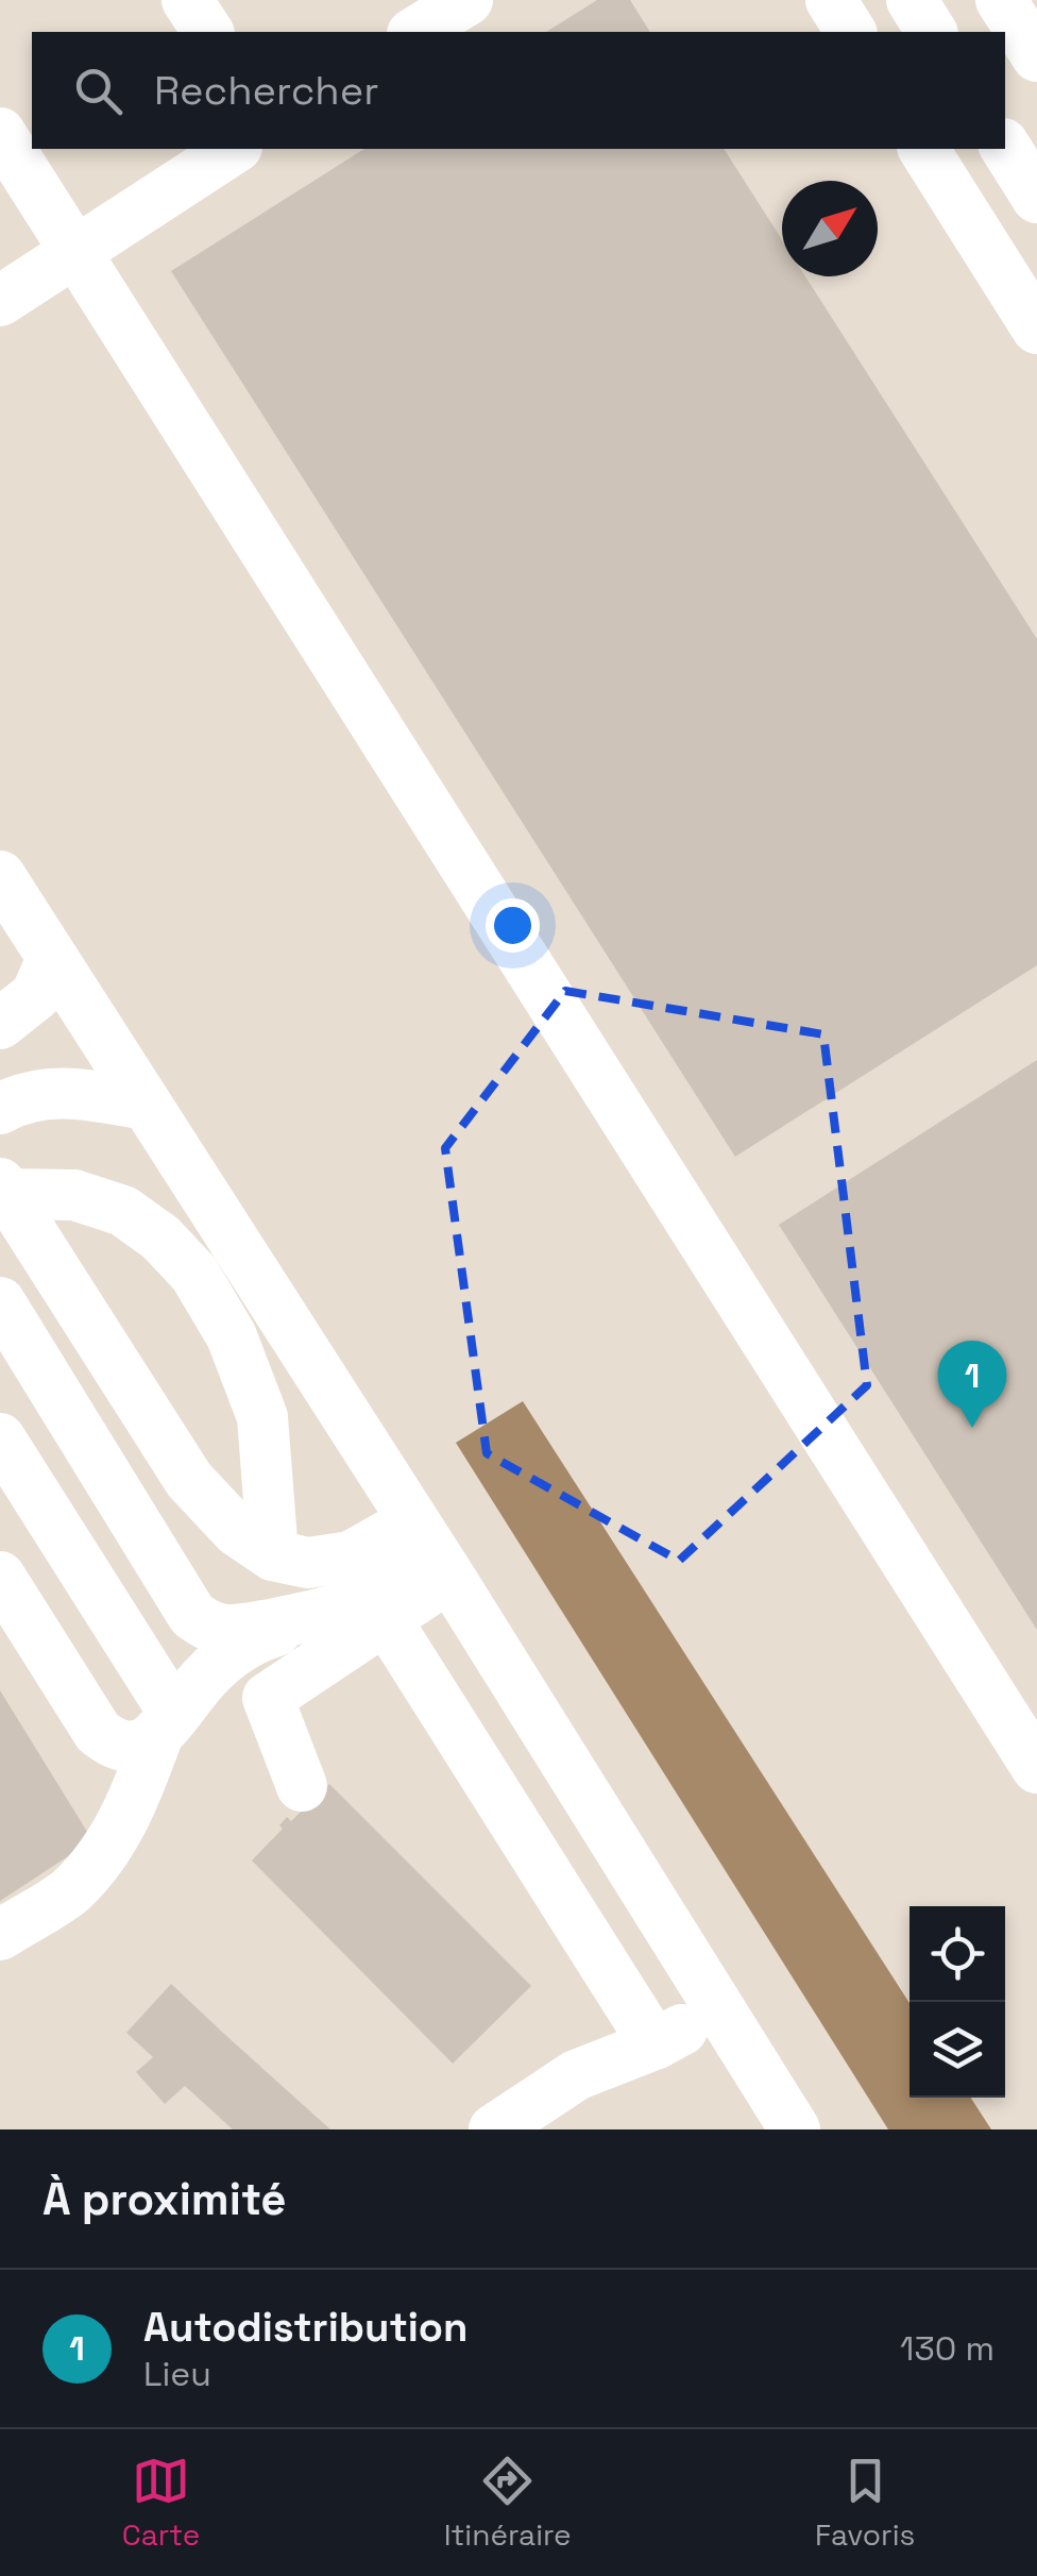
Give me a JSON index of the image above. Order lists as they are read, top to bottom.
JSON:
{
  "north": "top right",
  "page": {
    "search": "Rechercher",
    "pins": "1",
    "heading": "À proximité",
    "list": [
      {
        "mark": "1",
        "name": "Autodistribution",
        "note": "Lieu",
        "value": "130 m"
      }
    ],
    "nav": ["Carte", "Itinéraire", "Favoris"]
  }
}
